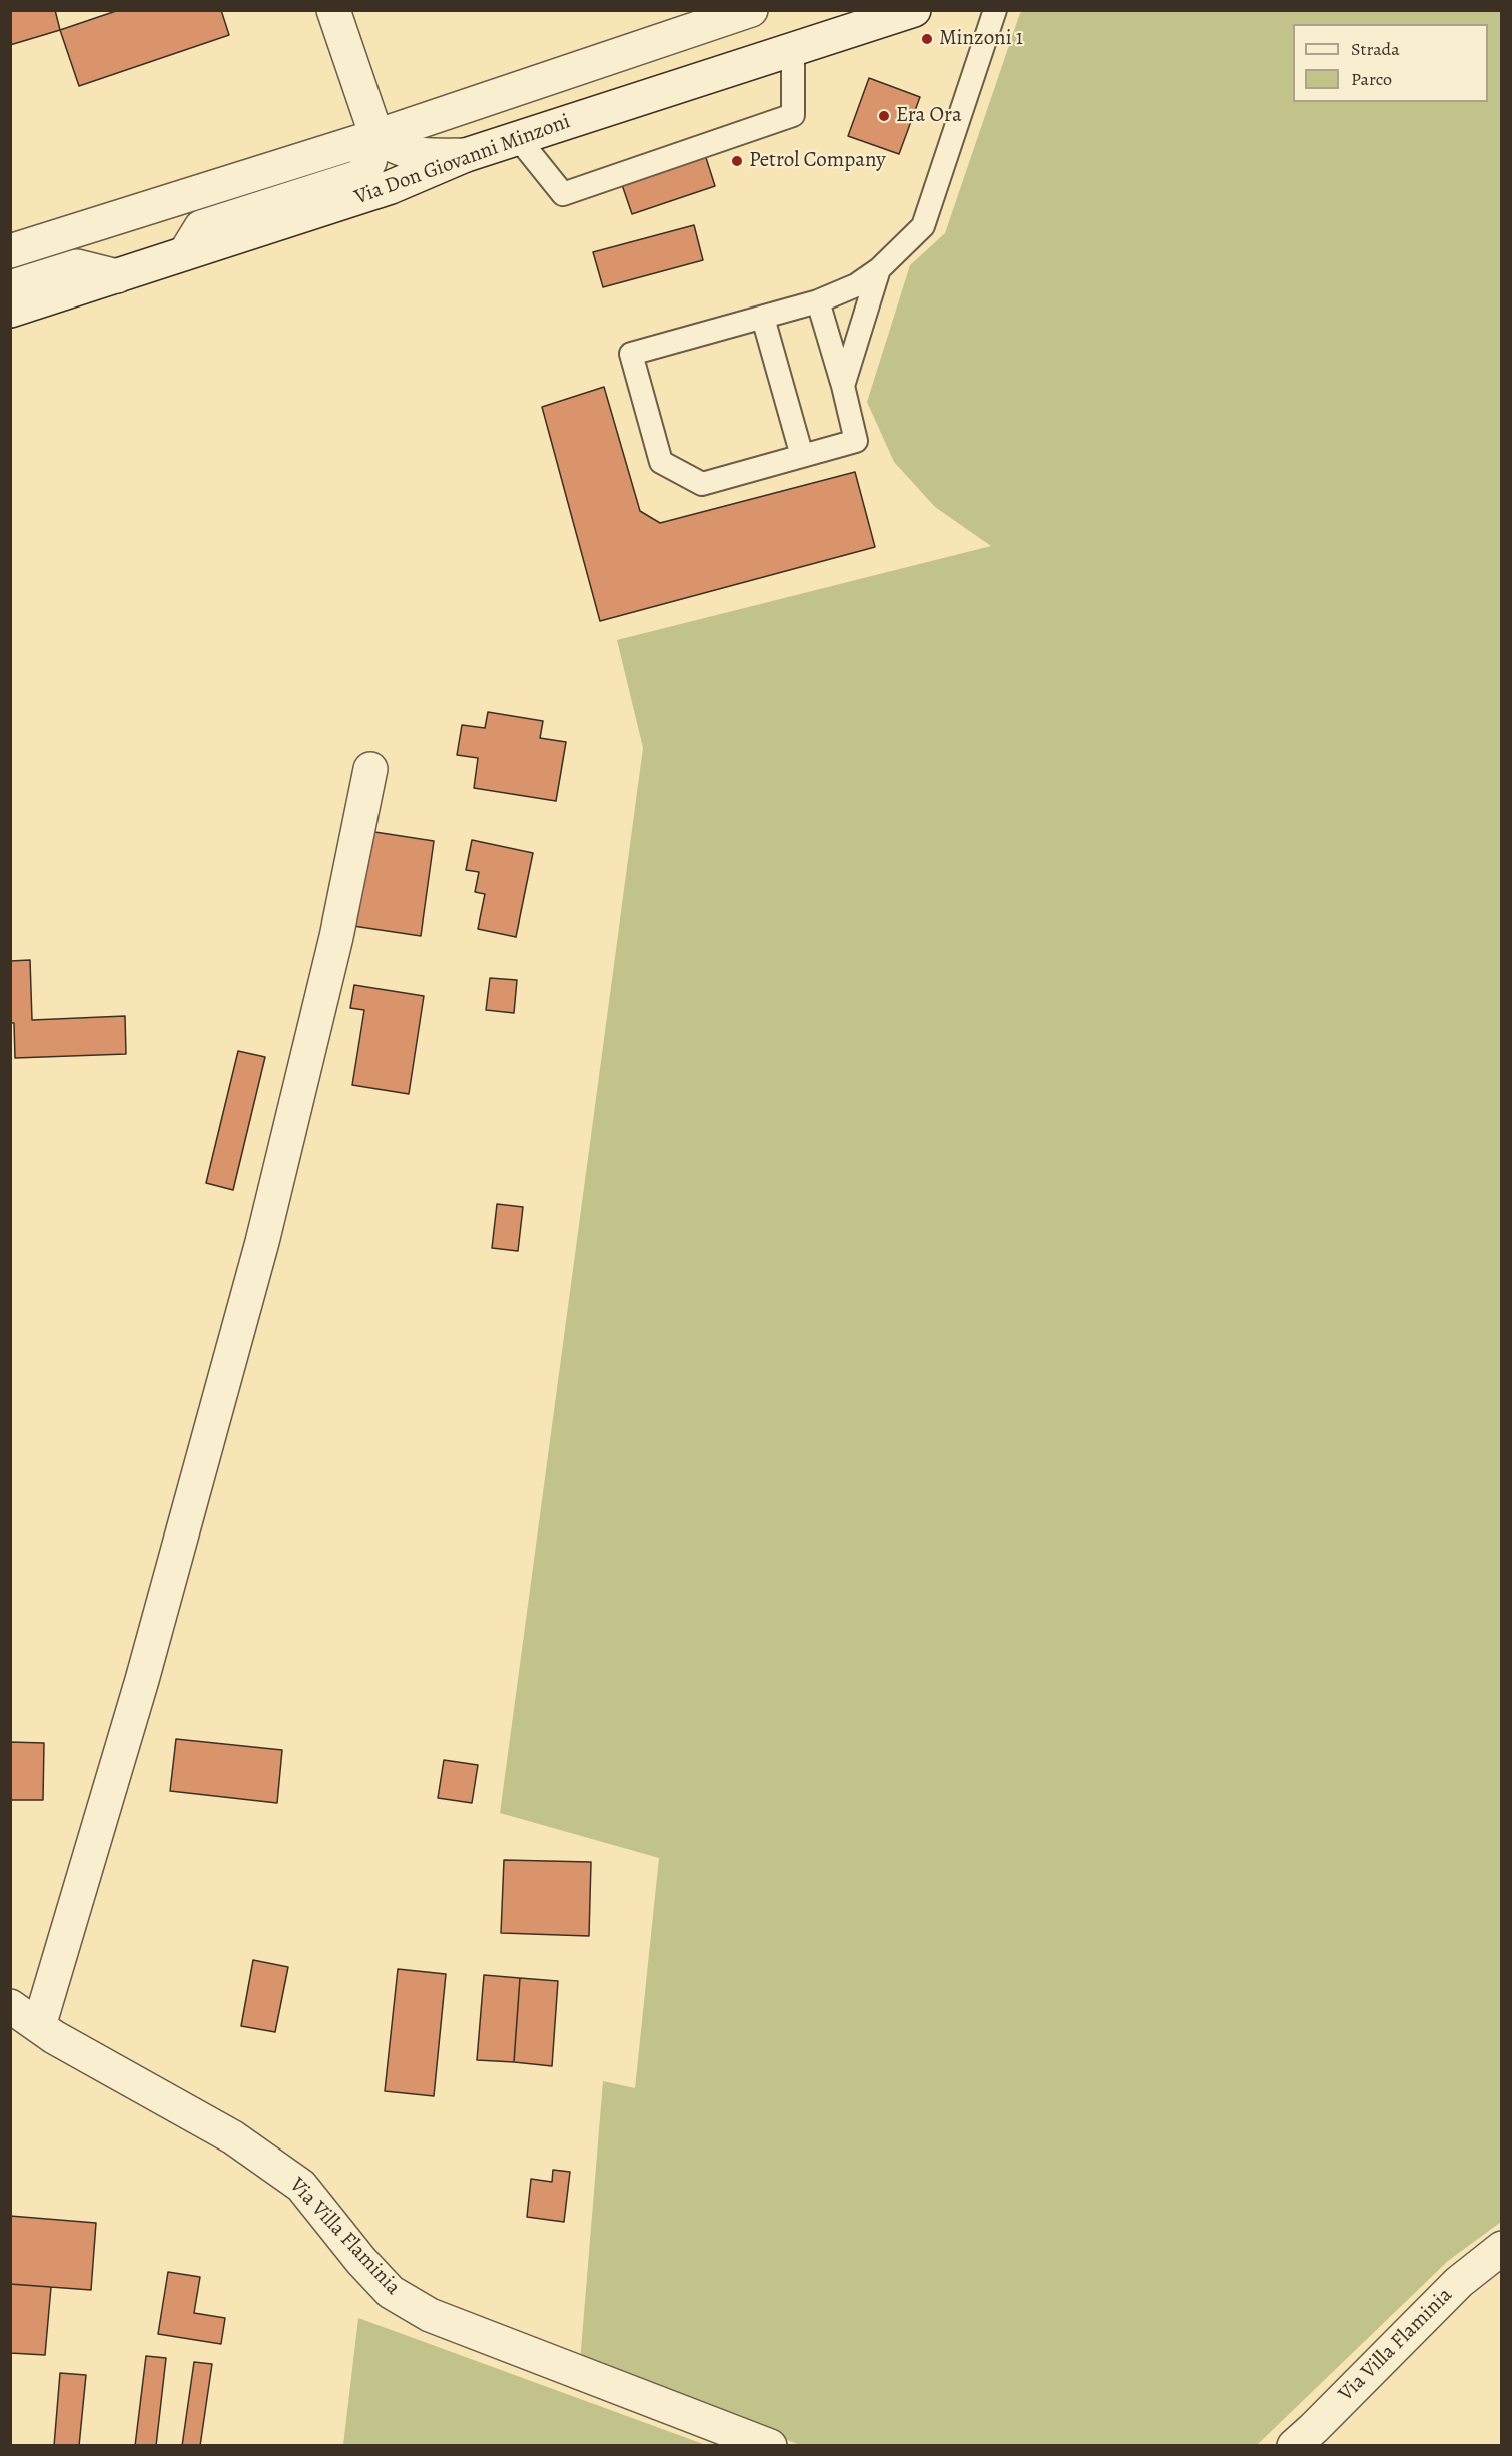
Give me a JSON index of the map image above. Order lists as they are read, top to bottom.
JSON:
{
  "streets": {
    "street": ["Via Don Giovanni Minzoni", "Via Villa Flaminia"]
  },
  "places": ["Minzoni 1", "Era Ora", "Petrol Company"],
  "legend": ["Strada", "Parco"]
}
